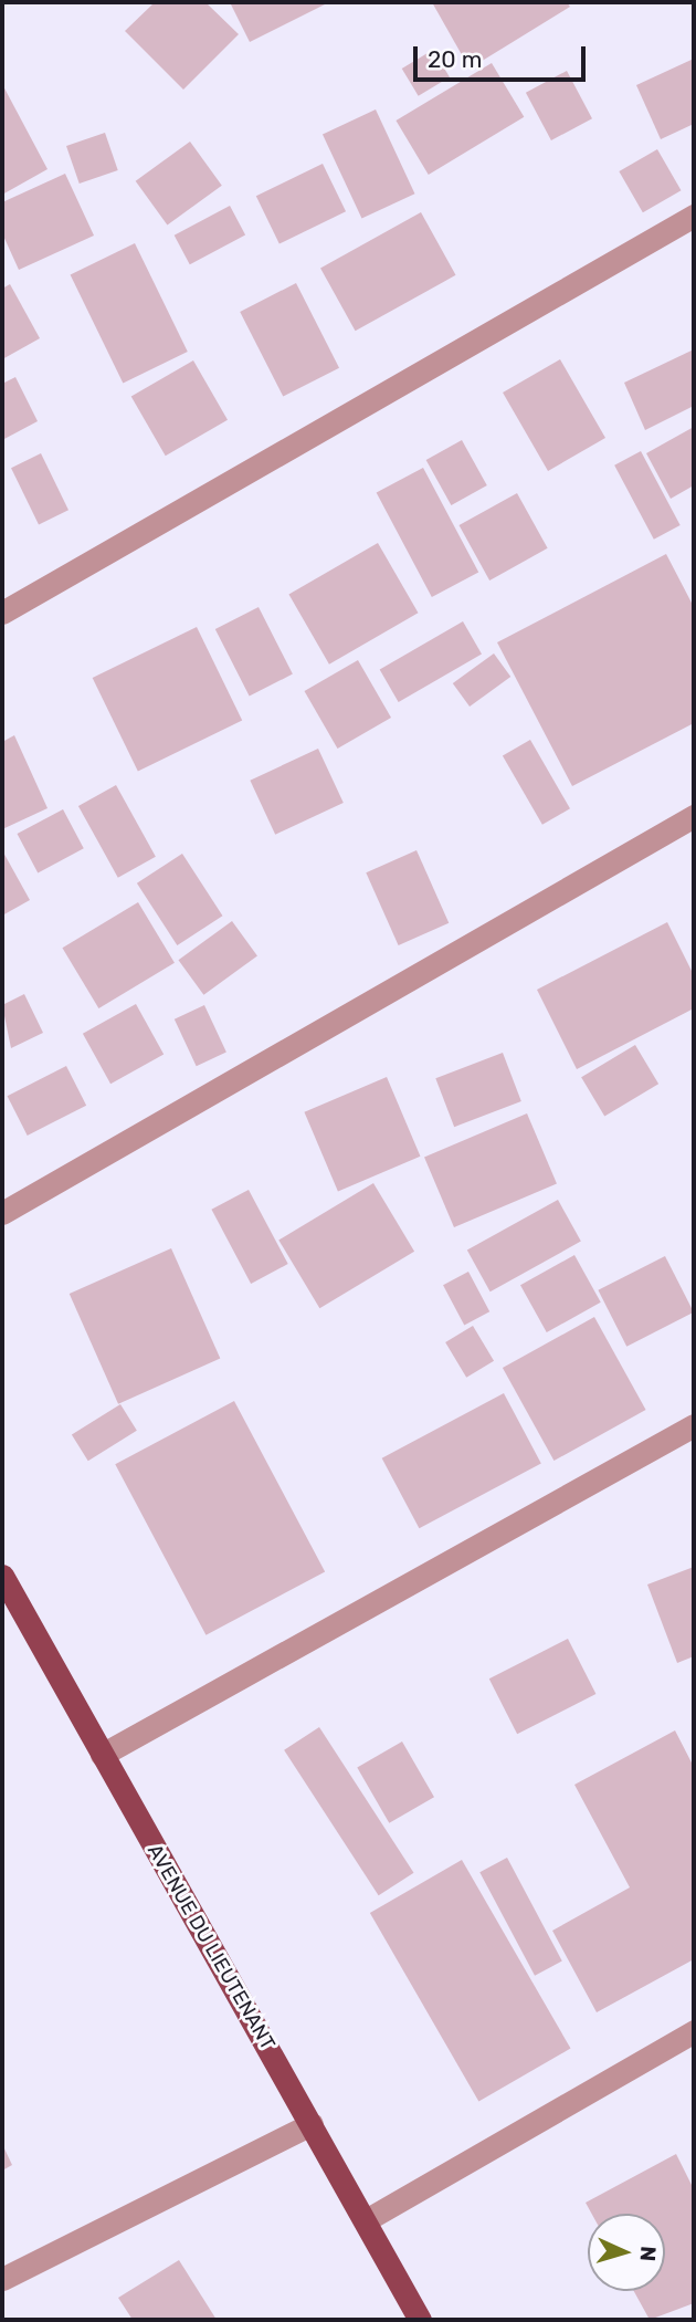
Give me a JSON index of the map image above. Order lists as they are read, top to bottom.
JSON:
{
  "streets": {
    "main road": ["AVENUE DU LIEUTENANT"]
  },
  "scale_bar": "20 m",
  "north": "right"
}
